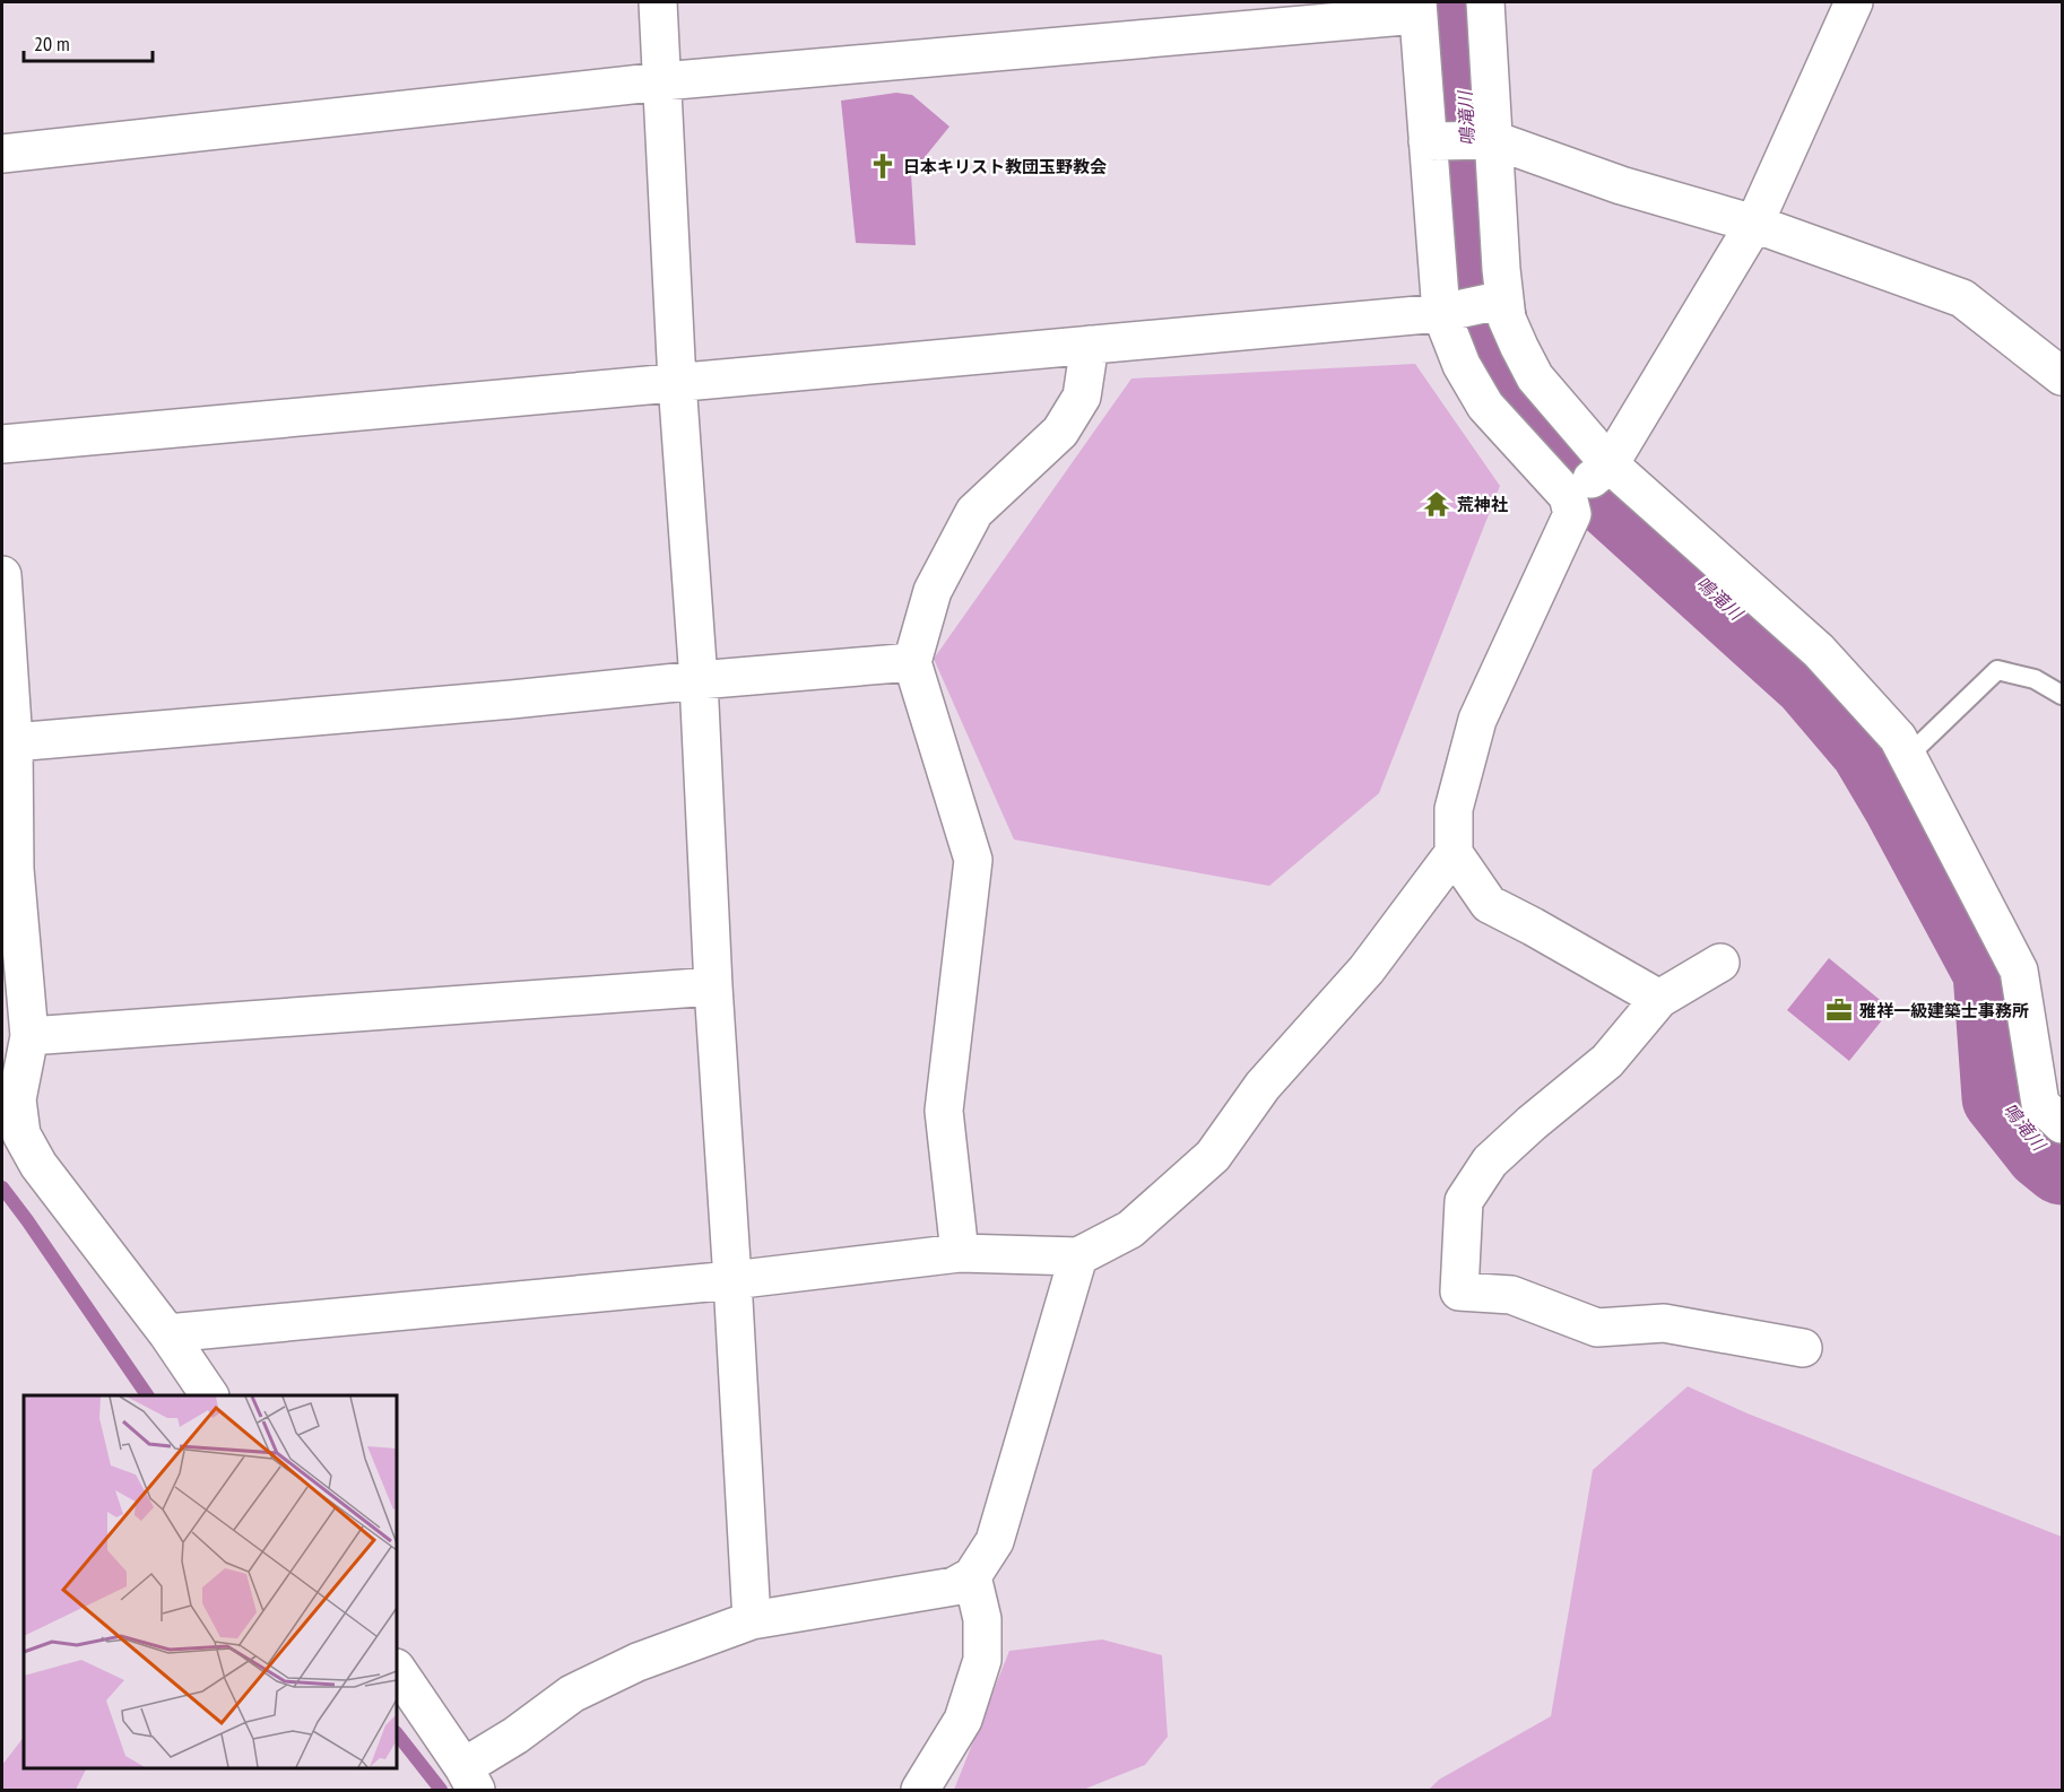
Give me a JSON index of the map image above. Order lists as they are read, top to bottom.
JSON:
{
  "water": ["鳴滝川"],
  "places": {
    "church": ["日本キリスト教団玉野教会"],
    "temple": ["荒神社"],
    "office": ["雅祥一級建築士事務所"]
  },
  "scale_bar": "20 m"
}
